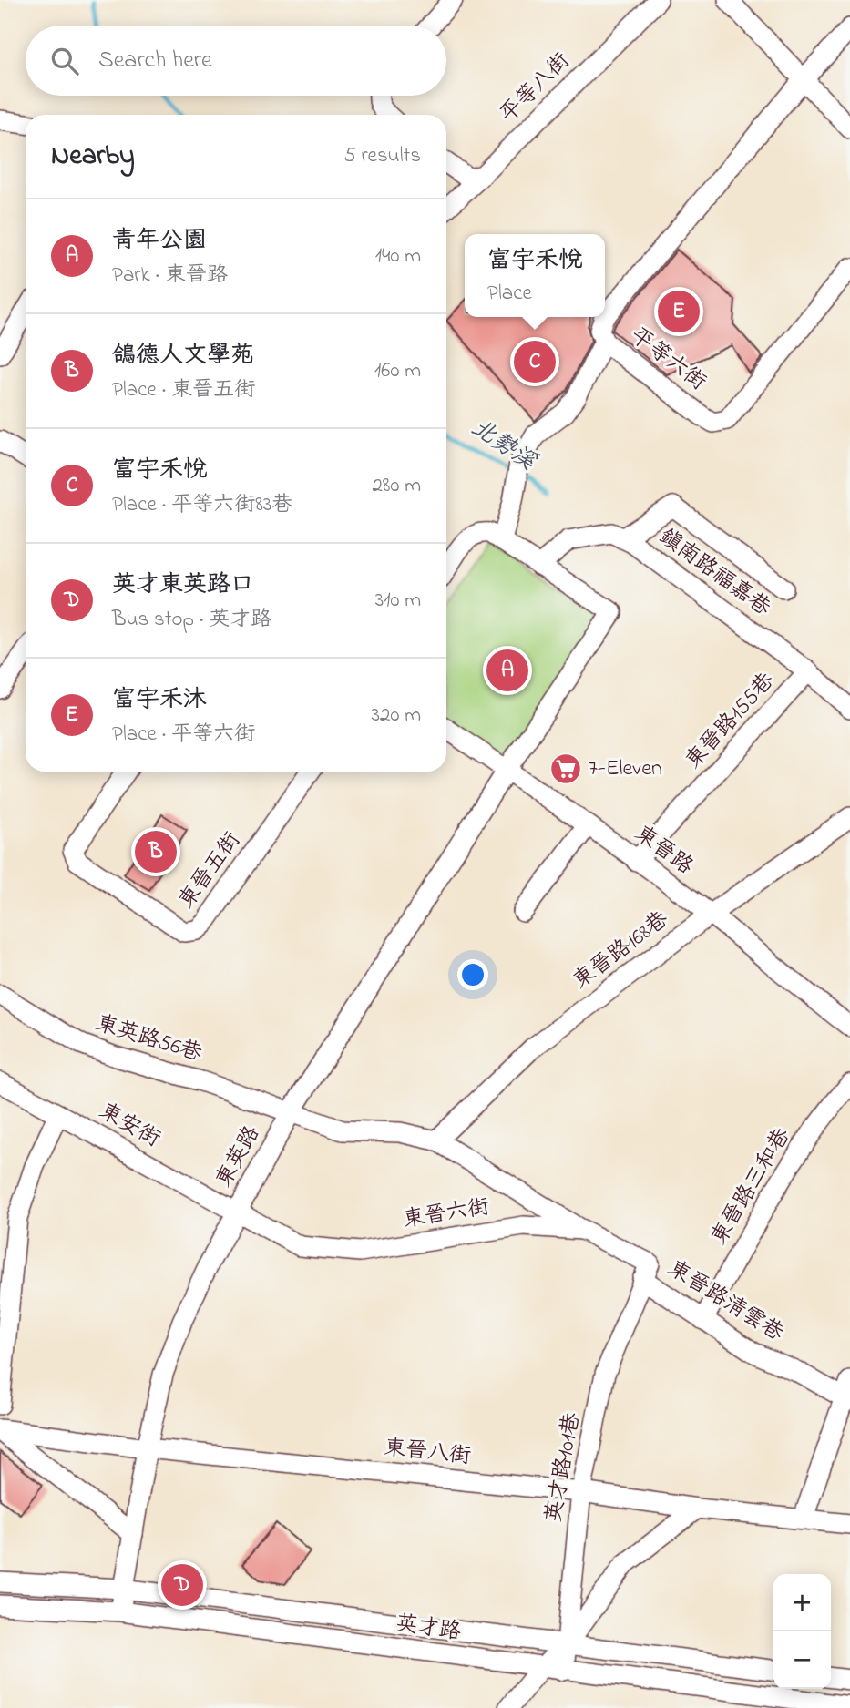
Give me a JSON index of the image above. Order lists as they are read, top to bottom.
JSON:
{
  "streets": {
    "street": [
      "平等八街",
      "平等六街",
      "鎮南路福嘉巷",
      "東晉路155巷",
      "東晉路",
      "東晉五街",
      "東晉路168巷",
      "東英路56巷",
      "東安街",
      "東英路",
      "東晉路三和巷",
      "東晉六街",
      "東晉路清雲巷",
      "東晉八街",
      "英才路101巷",
      "英才路"
    ]
  },
  "crossings": [
    ["鎮南路福嘉巷", "東晉路155巷"],
    ["鎮南路福嘉巷", "東英路"],
    ["東晉路155巷", "東晉路"],
    ["東晉路", "東晉路168巷"],
    ["東晉路", "東英路"],
    ["東晉路168巷", "東英路56巷"],
    ["東英路56巷", "東英路"],
    ["東安街", "東英路"],
    ["東安街", "東晉六街"],
    ["東英路", "東晉六街"],
    ["東英路", "東晉八街"],
    ["東英路", "英才路"],
    ["東晉路三和巷", "東晉路清雲巷"],
    ["東晉六街", "東晉路清雲巷"],
    ["東晉六街", "英才路101巷"],
    ["東晉路清雲巷", "英才路101巷"],
    ["東晉八街", "英才路101巷"],
    ["英才路101巷", "英才路"]
  ],
  "water": ["北勢溪"],
  "places": {
    "supermarket": ["7-Eleven"]
  },
  "page": {
    "search": "Search here",
    "heading": ["Nearby", "5 results"],
    "list": [
      {
        "mark": "A",
        "name": "青年公園",
        "note": "Park · 東晉路",
        "value": "140 m"
      },
      {
        "mark": "B",
        "name": "鴿德人文學苑",
        "note": "Place · 東晉五街",
        "value": "160 m"
      },
      {
        "mark": "C",
        "name": "富宇禾悅",
        "note": "Place · 平等六街83巷",
        "value": "280 m"
      },
      {
        "mark": "D",
        "name": "英才東英路口",
        "note": "Bus stop · 英才路",
        "value": "310 m"
      },
      {
        "mark": "E",
        "name": "富宇禾沐",
        "note": "Place · 平等六街",
        "value": "320 m"
      }
    ],
    "popup": ["富宇禾悅", "Place"],
    "pins": [
      "E",
      "C",
      "A",
      "B",
      "D"
    ],
    "map_buttons": ["+", "−"]
  }
}
